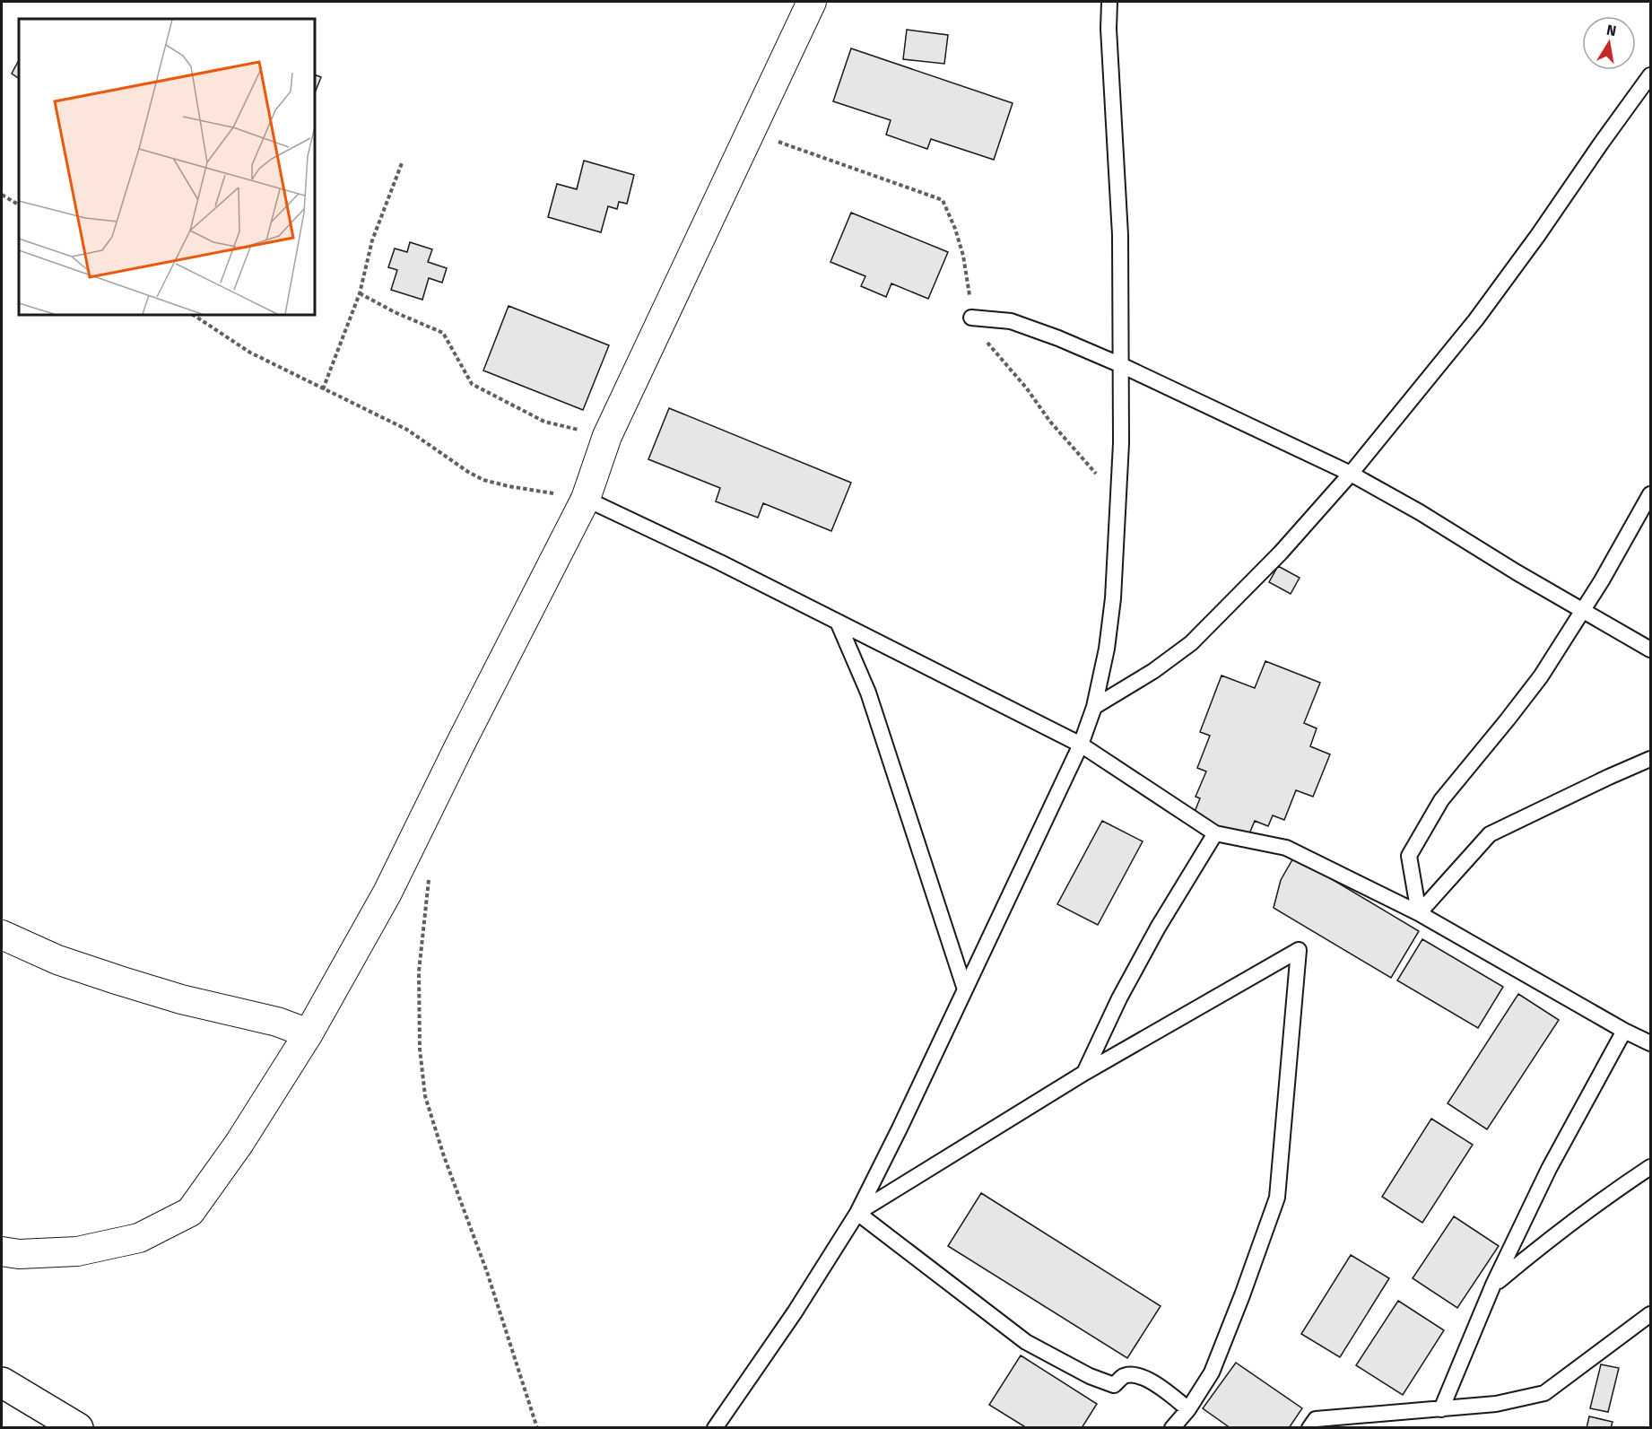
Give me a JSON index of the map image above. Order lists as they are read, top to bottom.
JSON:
{
  "north": "top"
}
